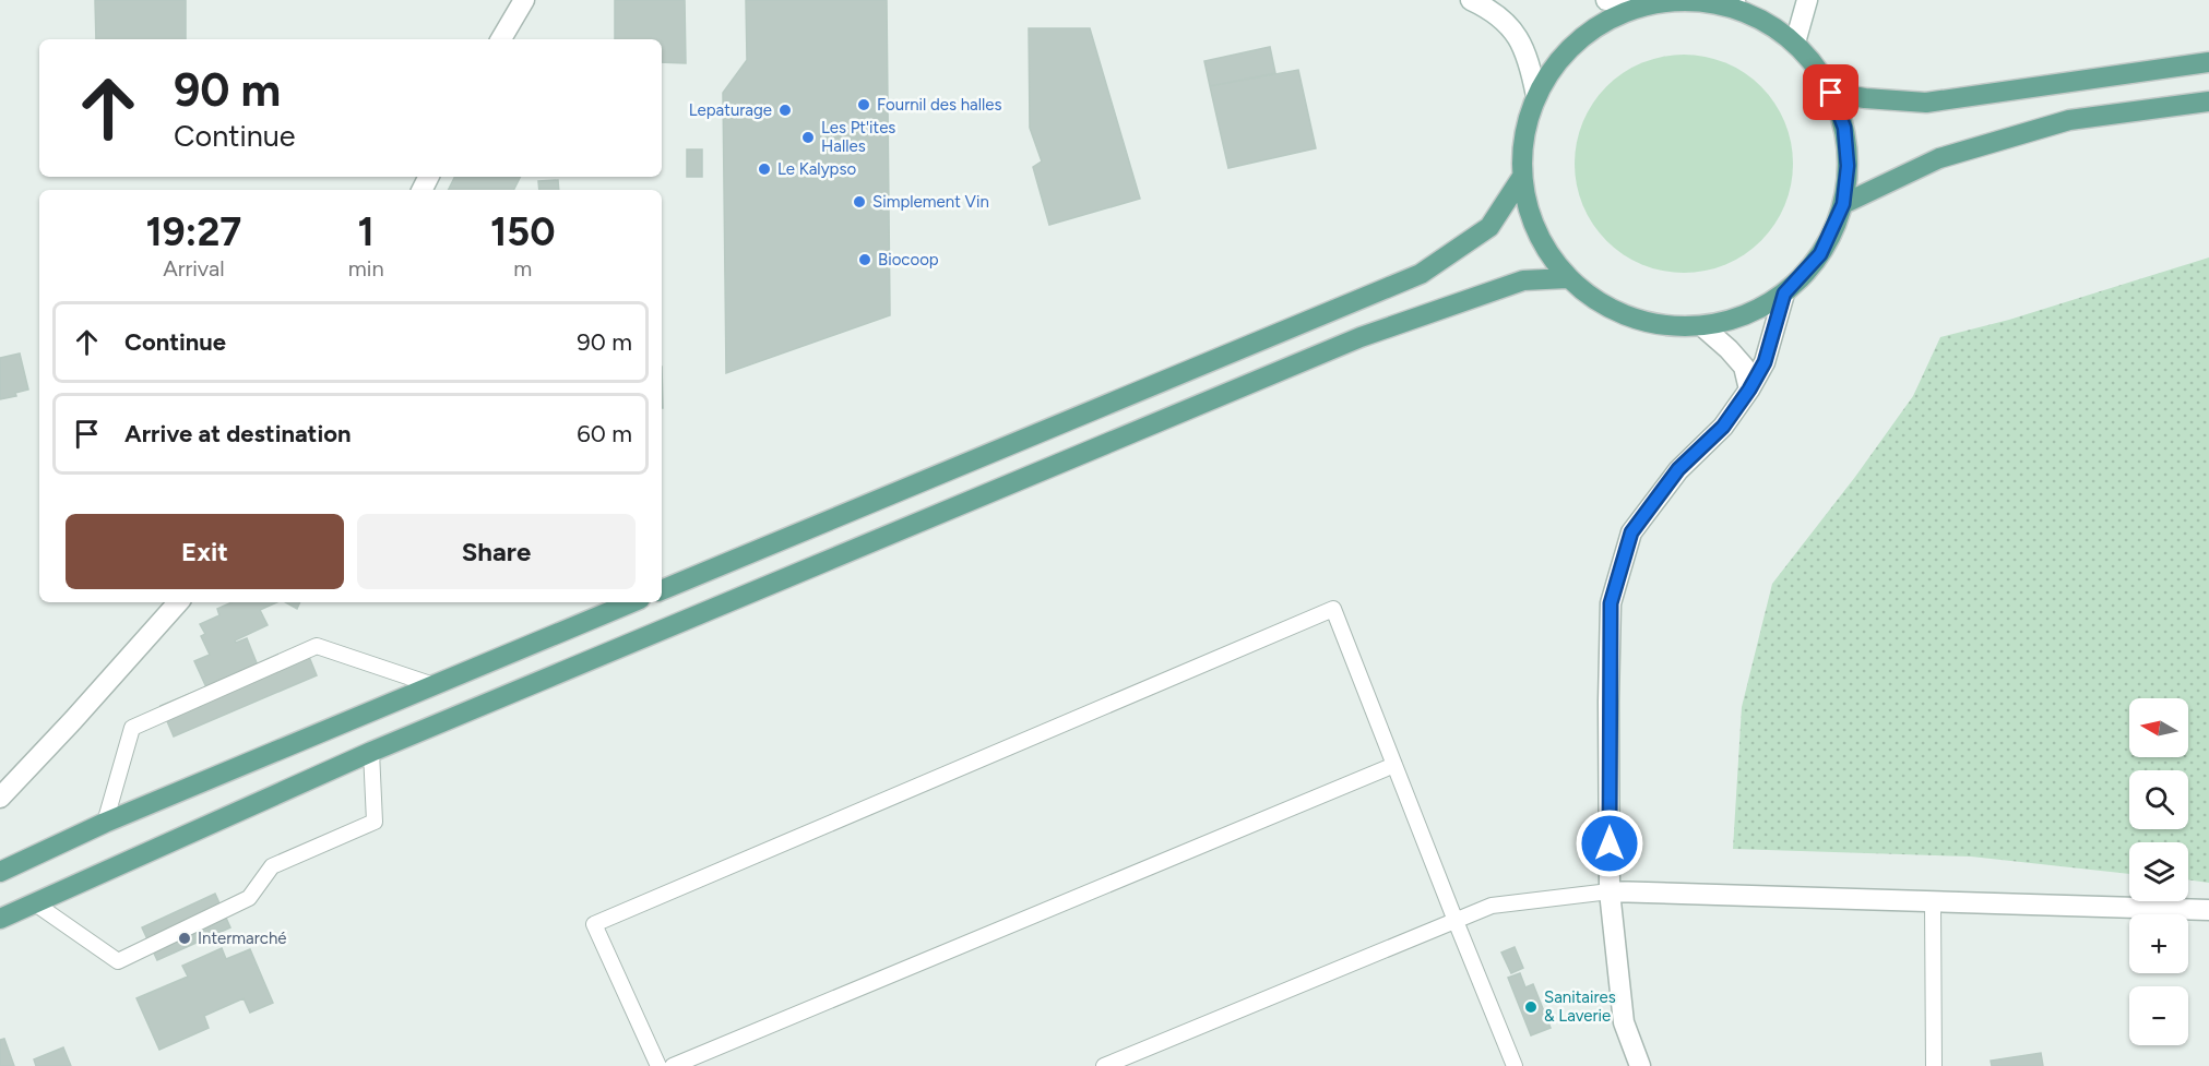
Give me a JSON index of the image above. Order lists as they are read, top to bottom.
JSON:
{
  "places": [
    "Fournil des halles",
    "Lepaturage",
    "Les Pt'ites Halles",
    "Le Kalypso",
    "Simplement Vin",
    "Biocoop",
    "Intermarché",
    "Sanitaires & Laverie"
  ],
  "north": "left",
  "page": {
    "turn": ["90 m", "Continue"],
    "eta": [
      "19:27",
      "Arrival",
      "1",
      "min",
      "150",
      "m"
    ],
    "list": [
      {
        "name": "Continue",
        "value": "90 m"
      },
      {
        "name": "Arrive at destination",
        "value": "60 m"
      }
    ],
    "buttons": ["Exit", "Share"],
    "map_buttons": ["+", "−"]
  }
}
